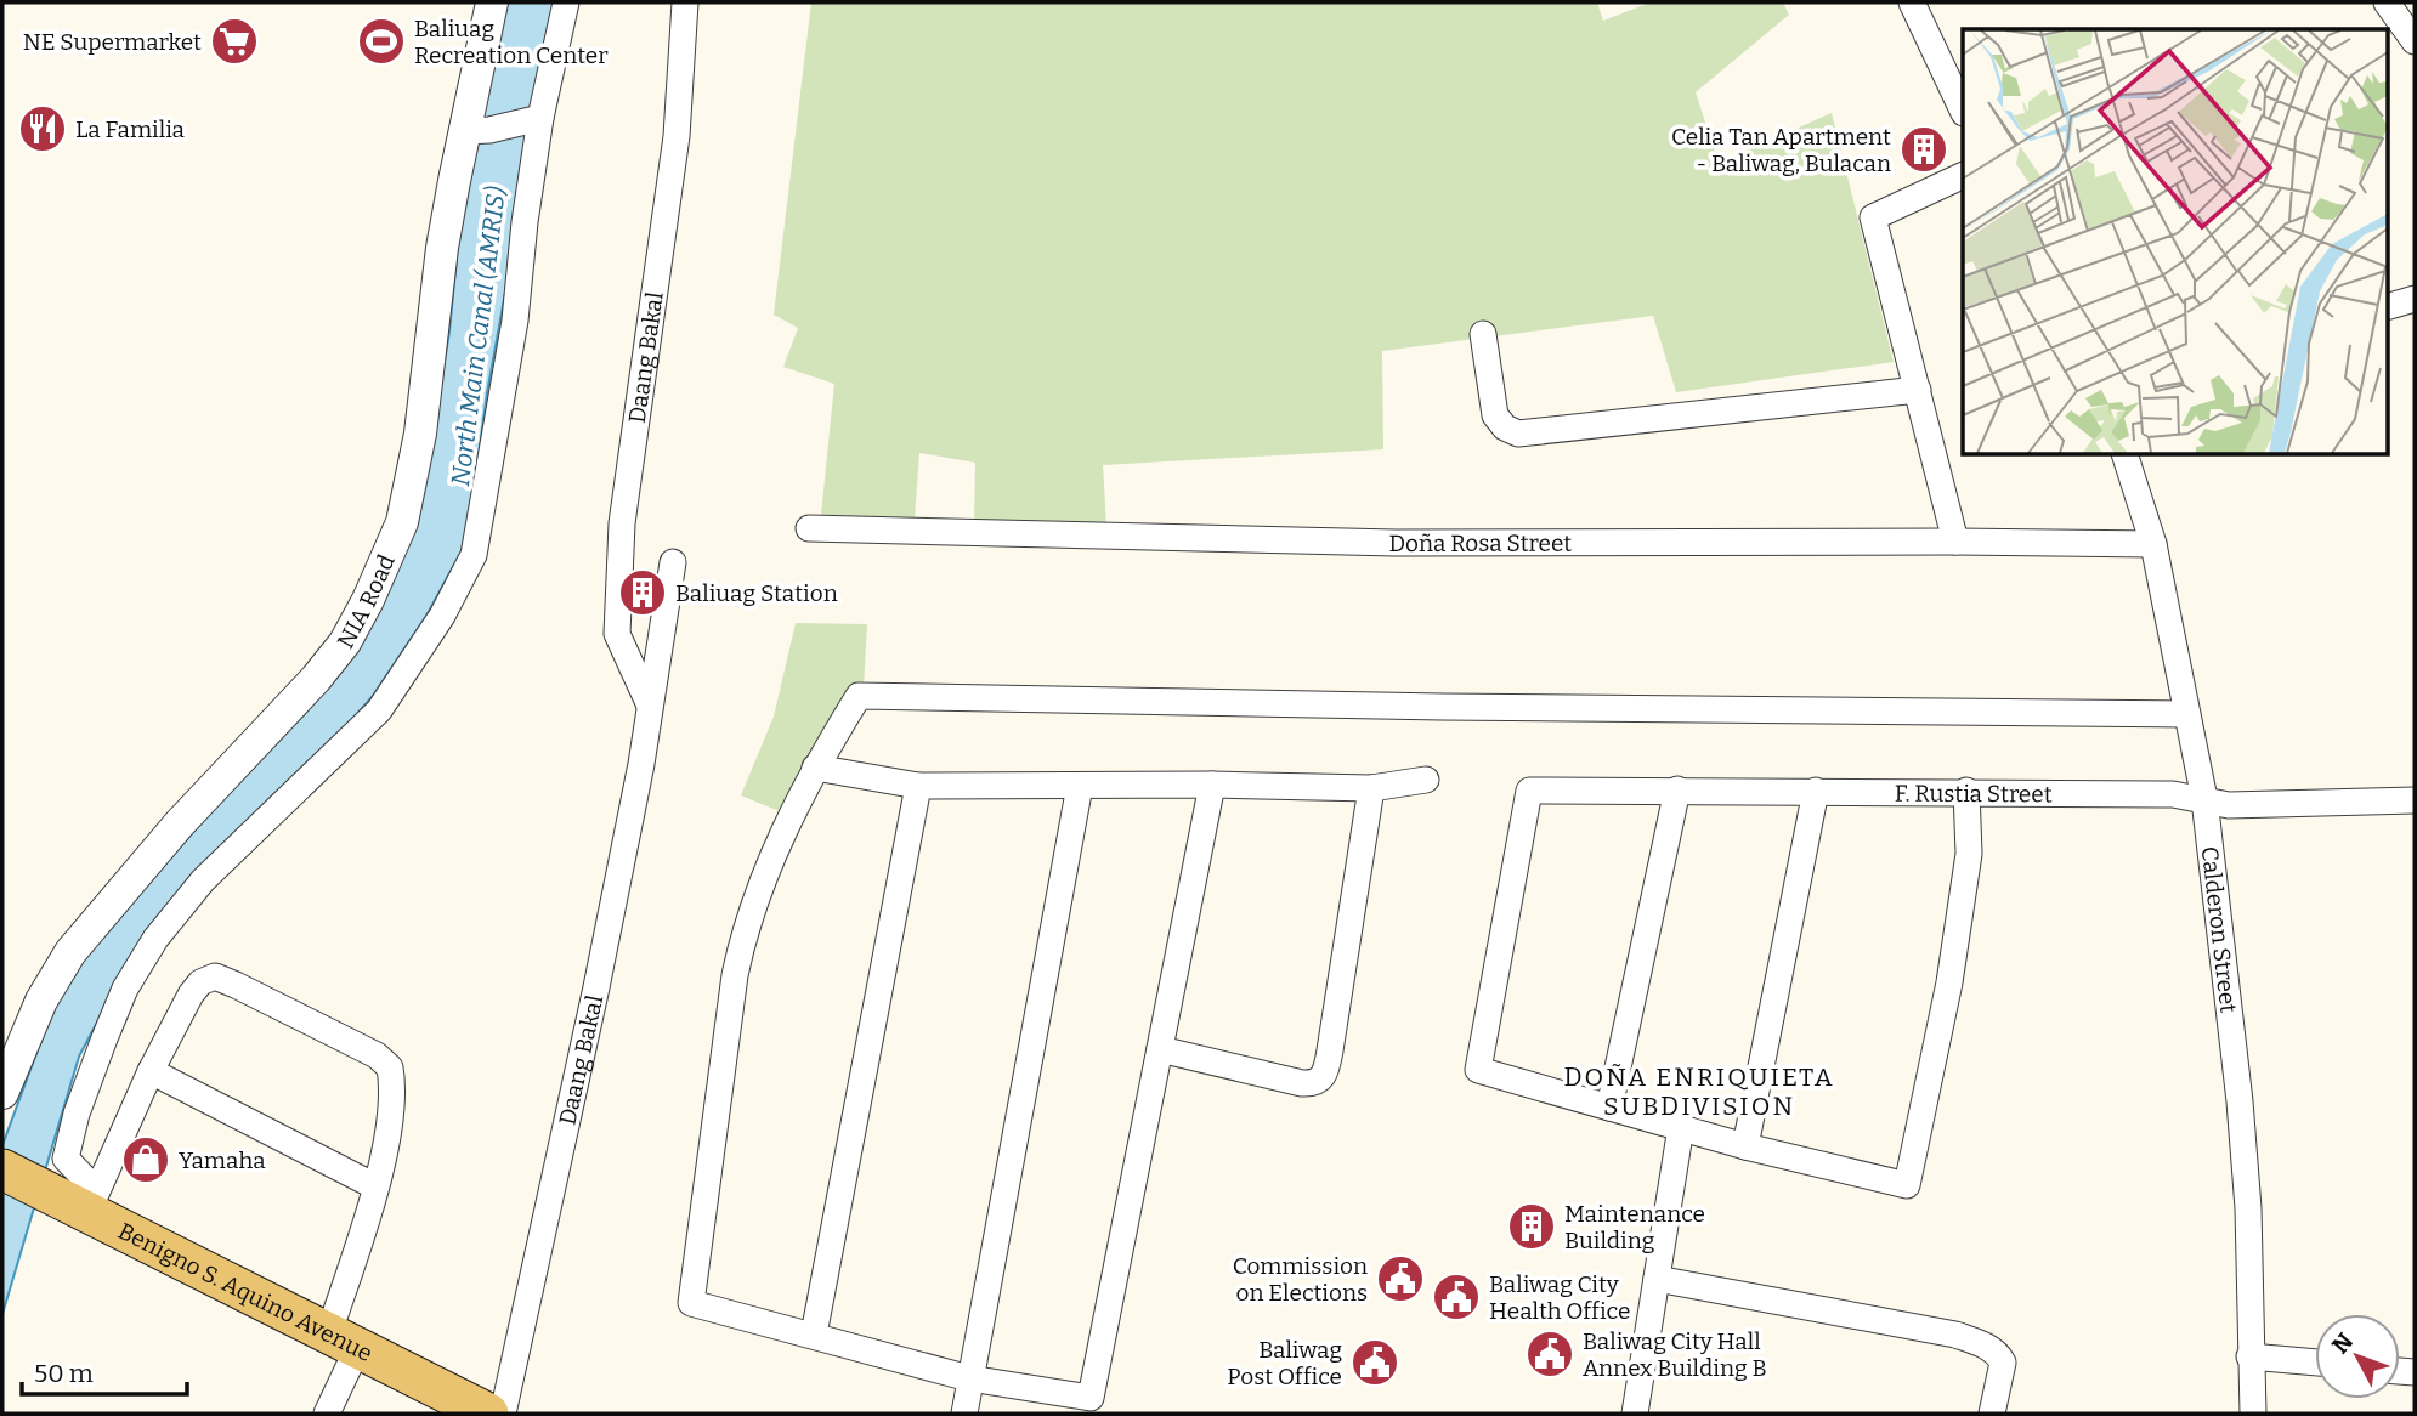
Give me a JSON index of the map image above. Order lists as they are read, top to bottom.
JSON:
{
  "streets": {
    "main road": ["Benigno S. Aquino Avenue"],
    "street": [
      "Daang Bakal",
      "Doña Rosa Street",
      "NIA Road",
      "F. Rustia Street",
      "Calderon Street"
    ]
  },
  "crossings": [
    ["Doña Rosa Street", "Calderon Street"],
    ["F. Rustia Street", "Calderon Street"]
  ],
  "districts": ["DOÑA ENRIQUIETA SUBDIVISION"],
  "water": ["North Main Canal (AMRIS)"],
  "places": {
    "supermarket": ["NE Supermarket"],
    "sports": ["Baliuag Recreation Center"],
    "restaurant": ["La Familia"],
    "building": ["Celia Tan Apartment - Baliwag, Bulacan", "Baliuag Station", "Maintenance Building"],
    "shop": ["Yamaha"],
    "public building": [
      "Commission on Elections",
      "Baliwag City Health Office",
      "Baliwag City Hall Annex Building B",
      "Baliwag Post Office"
    ]
  },
  "scale_bar": "50 m",
  "north": "top left"
}
